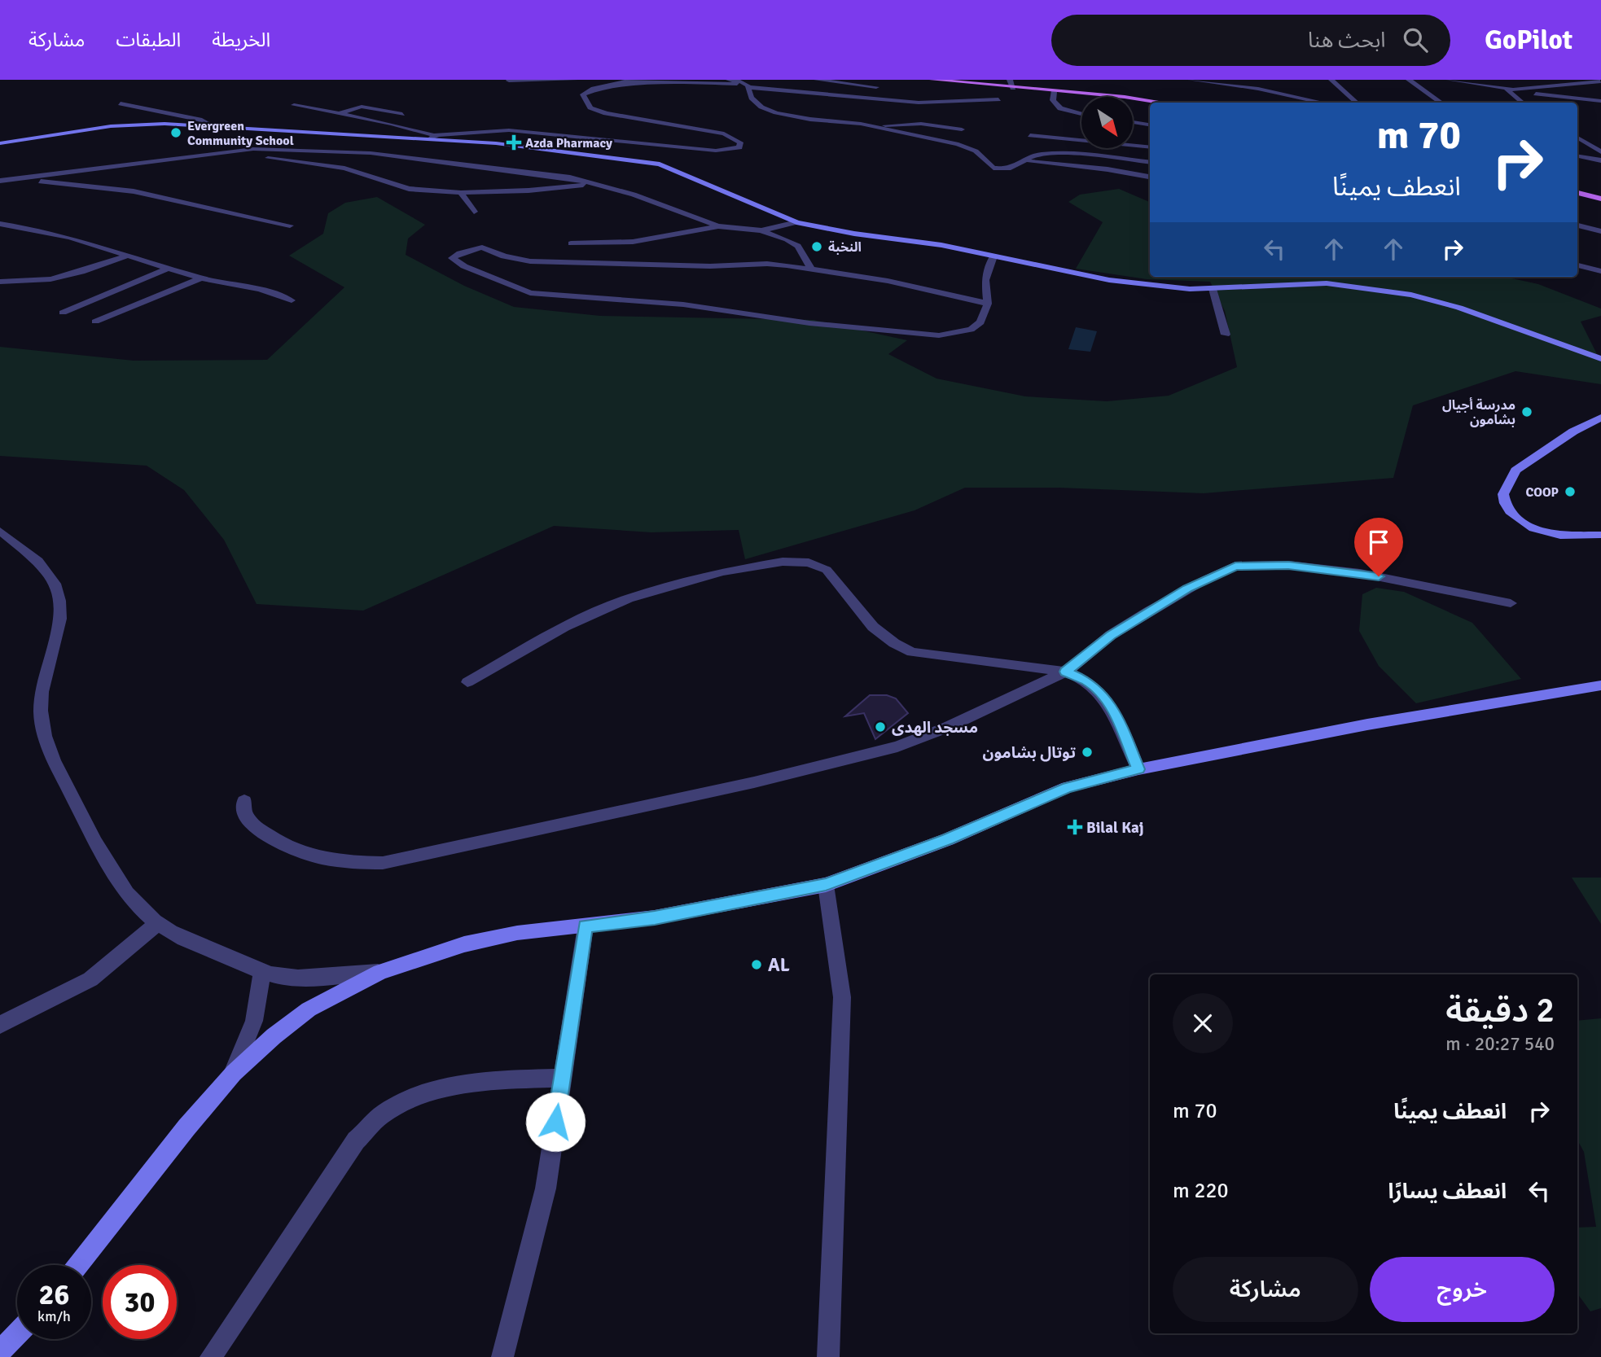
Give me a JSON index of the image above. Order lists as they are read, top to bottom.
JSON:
{
  "places": {
    "other": [
      "Evergreen Community School",
      "النخبة",
      "مدرسة أجيال بشامون",
      "COOP",
      "مسجد الهدى",
      "توتال بشامون",
      "AL"
    ],
    "health": ["Azda Pharmacy", "Bilal Kaj"]
  },
  "north": "bottom right",
  "page": {
    "header": "GoPilot",
    "search": "ابحث هنا",
    "nav": ["الخريطة", "الطبقات", "مشاركة"],
    "turn": ["70 m", "انعطف يمينًا"],
    "heading": ["2 دقيقة", "540 m · 20:27"],
    "list": [
      {
        "name": "انعطف يمينًا",
        "value": "70 m"
      },
      {
        "name": "انعطف يسارًا",
        "value": "220 m"
      }
    ],
    "buttons": ["خروج", "مشاركة"],
    "speed": "26 km/h",
    "limit": "30"
  }
}
